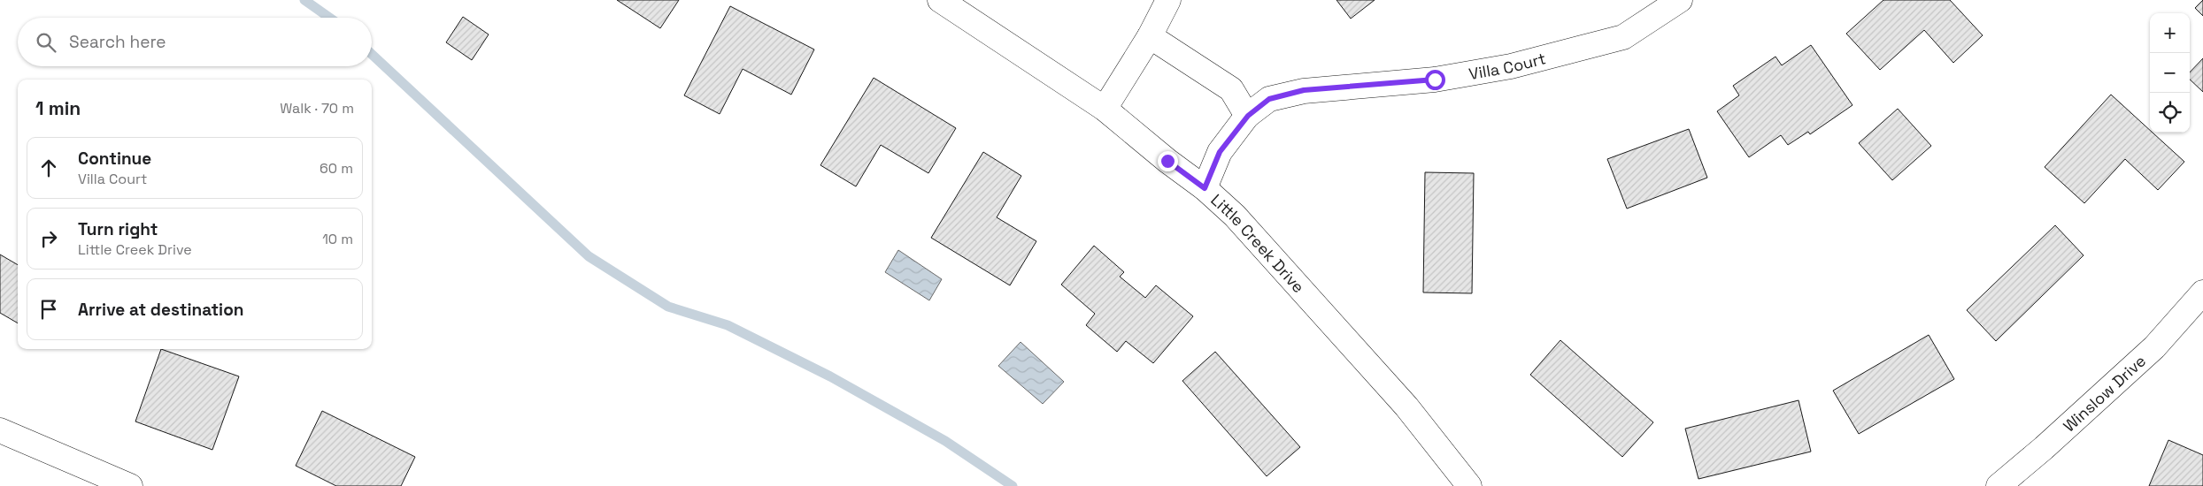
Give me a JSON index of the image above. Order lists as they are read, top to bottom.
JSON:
{
  "streets": {
    "street": ["Villa Court", "Little Creek Drive", "Winslow Drive"]
  },
  "crossings": [
    ["Villa Court", "Little Creek Drive"]
  ],
  "page": {
    "map_buttons": ["+", "−"],
    "search": "Search here",
    "heading": ["1 min", "Walk · 70 m"],
    "list": [
      ["Continue", "Villa Court", "60 m"],
      ["Turn right", "Little Creek Drive", "10 m"],
      "Arrive at destination"
    ]
  }
}
